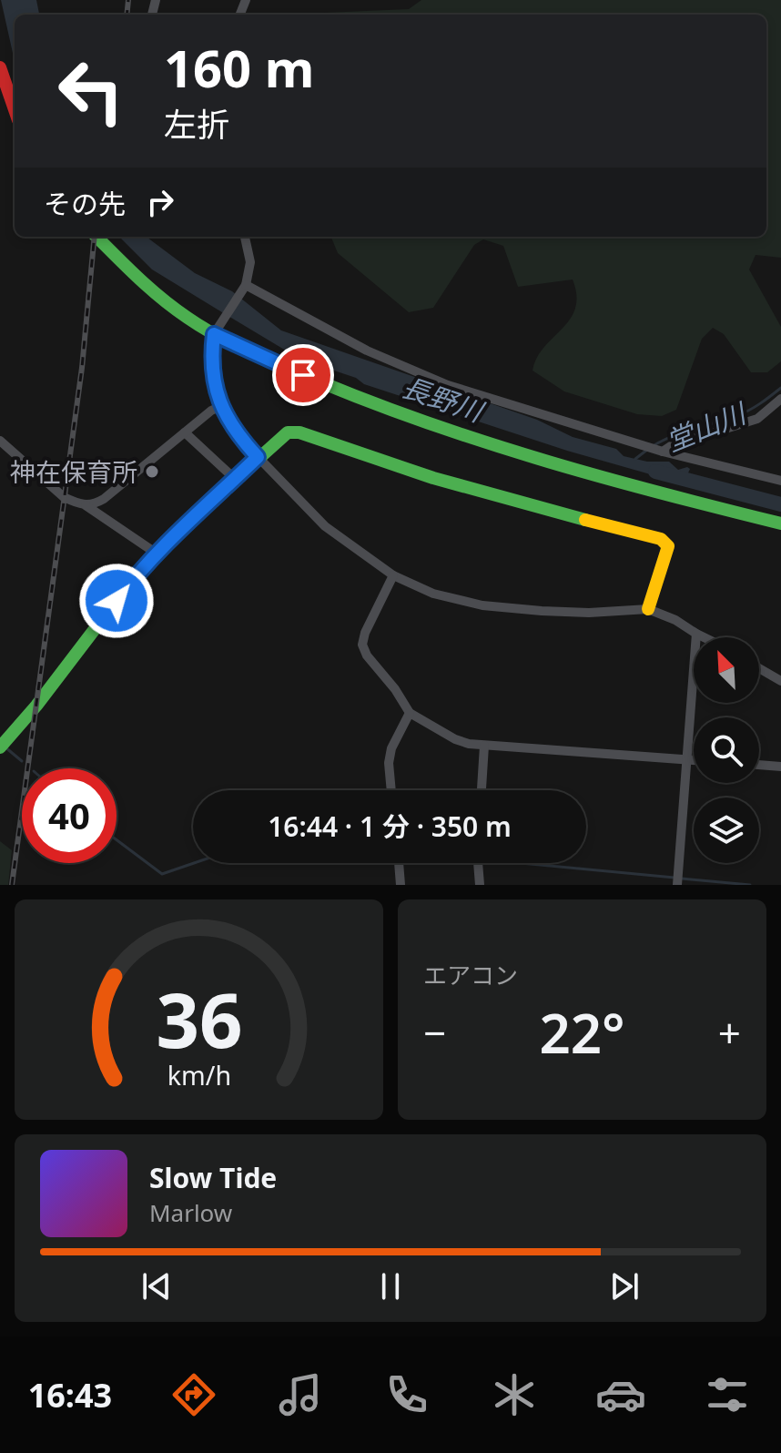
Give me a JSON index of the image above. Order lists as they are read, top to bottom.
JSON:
{
  "water": ["長野川", "堂山川"],
  "places": ["神在保育所"],
  "north": "top left",
  "page": {
    "turn": ["160 m", "左折"],
    "then": "その先",
    "limit": "40",
    "trip": "16:44 · 1 分 · 350 m",
    "tile": "エアコン",
    "heat": ["−", "22°", "+"],
    "song": ["Slow Tide", "Marlow"],
    "tabs": "16:43",
    "gauge": ["36", "km/h"]
  }
}
